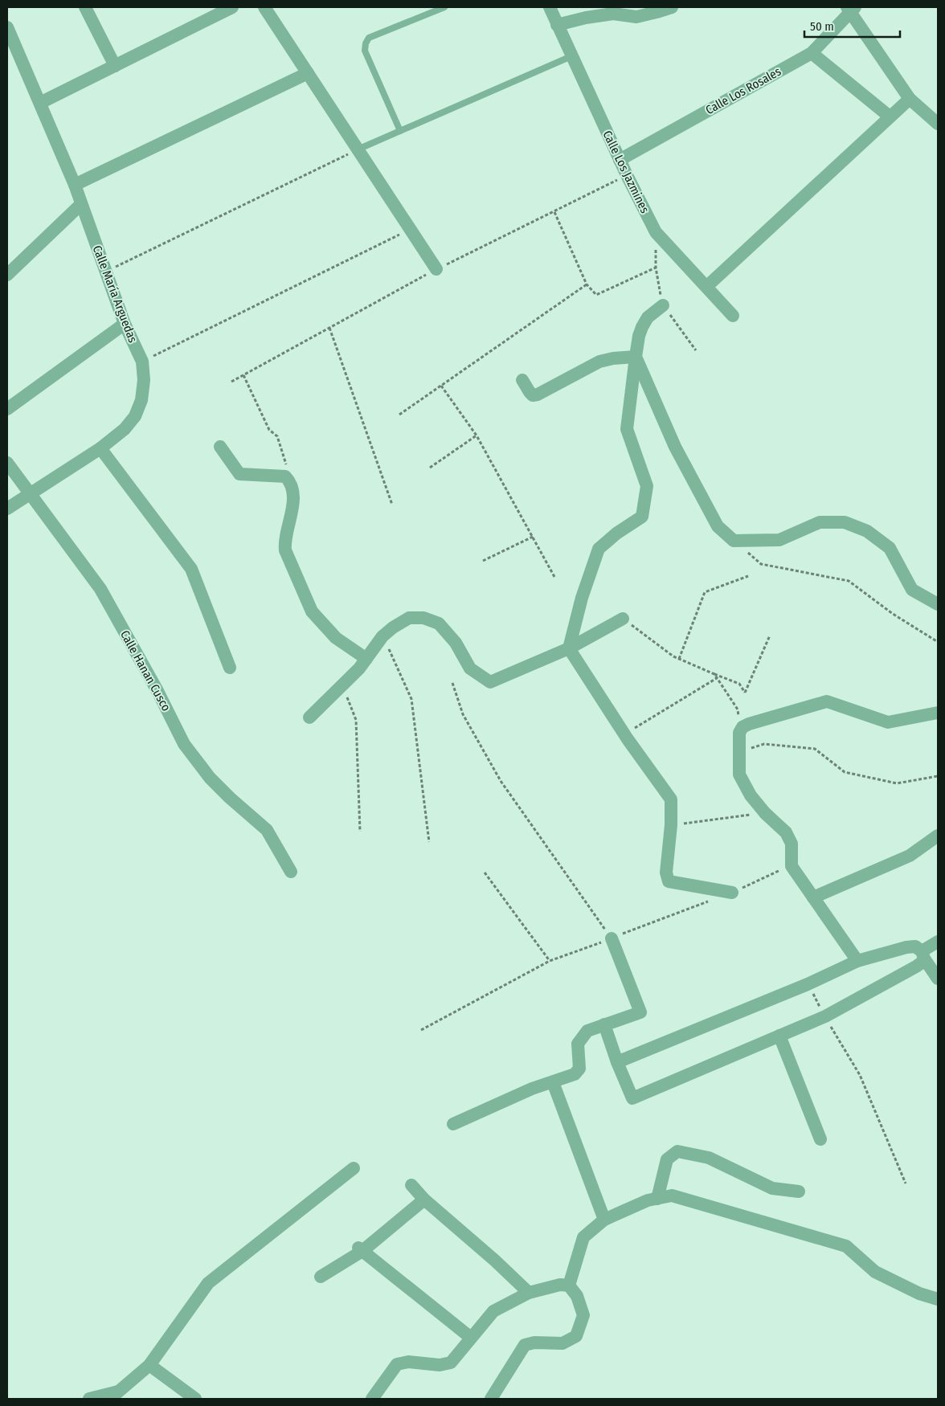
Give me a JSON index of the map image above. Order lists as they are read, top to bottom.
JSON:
{
  "streets": {
    "street": [
      "Calle Los Rosales",
      "Calle Los Jazmines",
      "Calle María Arguedas",
      "Calle Hanan Cusco"
    ]
  },
  "crossings": [
    ["Calle Los Rosales", "Calle Los Jazmines"],
    ["Calle María Arguedas", "Calle Hanan Cusco"]
  ],
  "scale_bar": "50 m"
}
